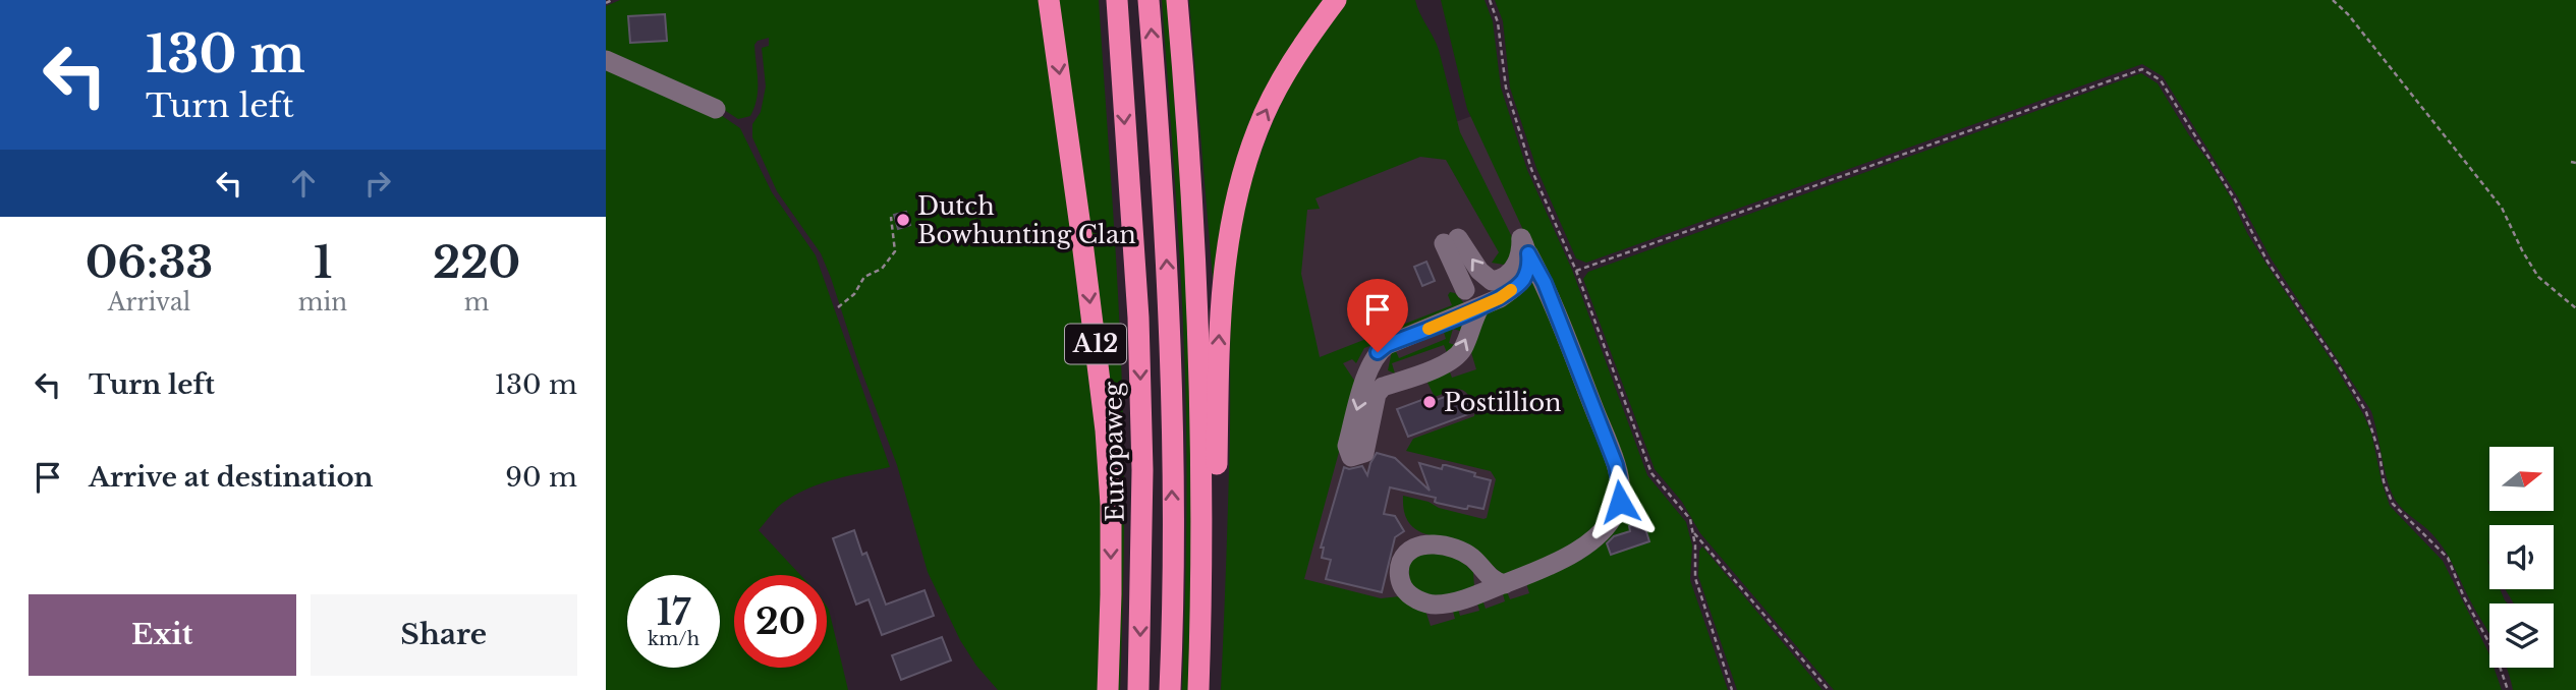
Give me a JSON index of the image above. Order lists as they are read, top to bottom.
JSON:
{
  "streets": {
    "highway": ["A12", "Europaweg"]
  },
  "places": ["Dutch Bowhunting Clan", "Postillion"],
  "north": "right",
  "page": {
    "turn": ["130 m", "Turn left"],
    "eta": [
      "06:33",
      "Arrival",
      "1",
      "min",
      "220",
      "m"
    ],
    "list": [
      {
        "name": "Turn left",
        "value": "130 m"
      },
      {
        "name": "Arrive at destination",
        "value": "90 m"
      }
    ],
    "speed": "17 km/h",
    "limit": "20",
    "buttons": ["Exit", "Share"]
  }
}
